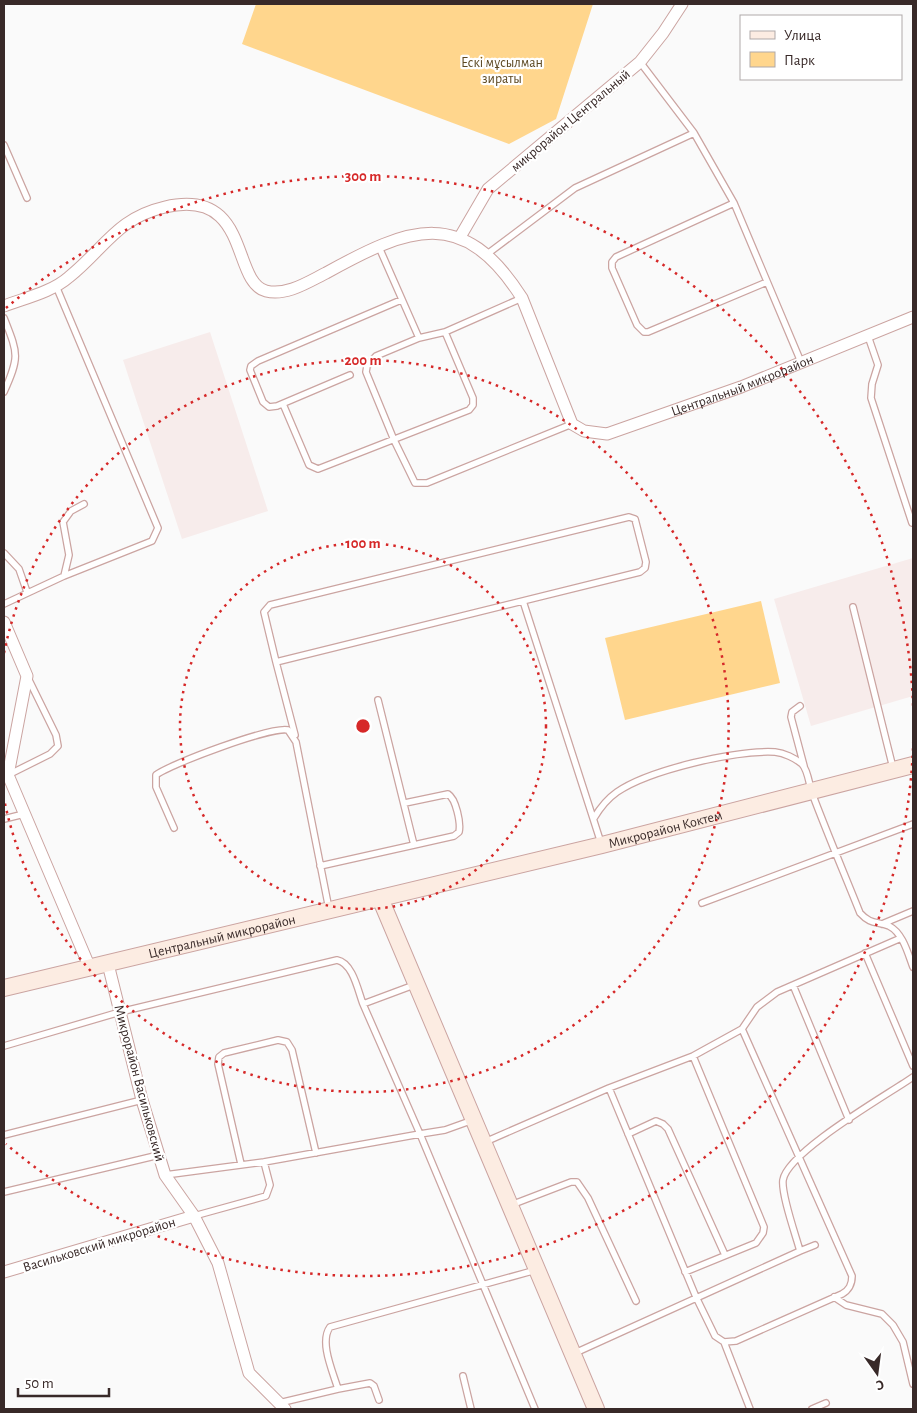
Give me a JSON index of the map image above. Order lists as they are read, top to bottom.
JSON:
{
  "streets": {
    "main road": ["Центральный микрорайон", "Микрорайон Коктем"],
    "street": ["микрорайон Центральный", "Микрорайон Васильковский", "Васильковский микрорайон"]
  },
  "crossings": [
    ["Центральный микрорайон", "Микрорайон Коктем"],
    ["Центральный микрорайон", "Микрорайон Васильковский"],
    ["Микрорайон Васильковский", "Васильковский микрорайон"]
  ],
  "parks": ["Ескі мұсылман зираты"],
  "legend": ["Улица", "Парк"],
  "scale_bar": "50 m",
  "north": "bottom",
  "rings": ["300 m", "200 m", "100 m"]
}
